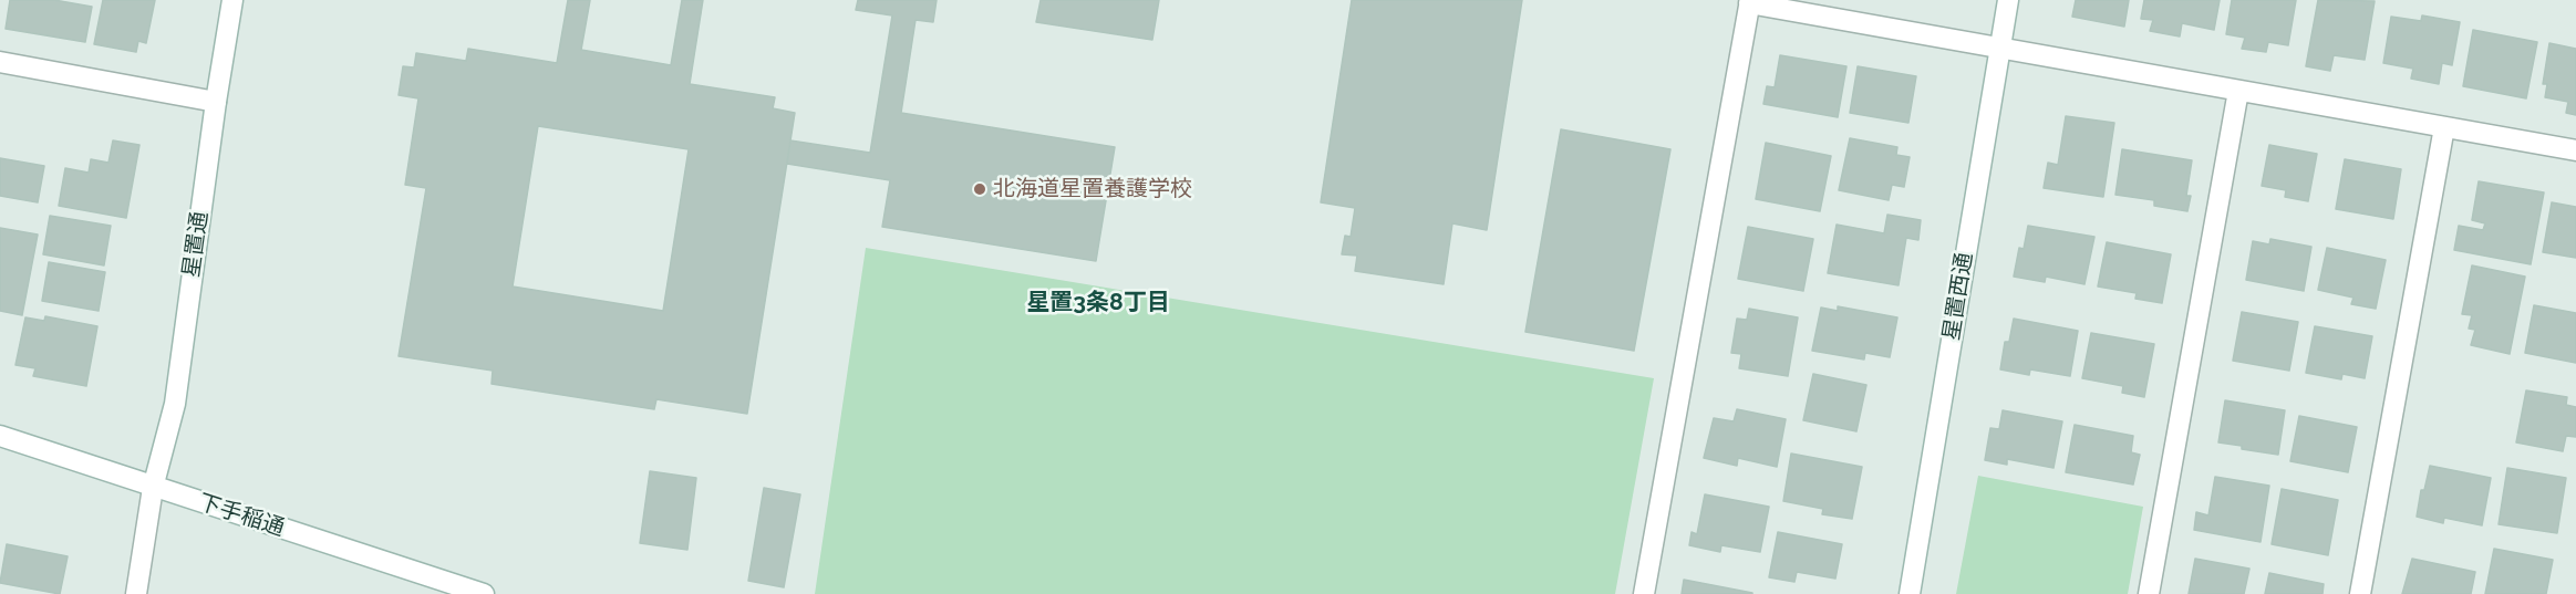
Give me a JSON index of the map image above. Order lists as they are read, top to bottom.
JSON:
{
  "streets": {
    "street": ["星置通", "星置西通", "下手稲通"]
  },
  "crossings": [
    ["星置通", "下手稲通"]
  ],
  "districts": ["星置3条8丁目"],
  "places": ["北海道星置養護学校"]
}
